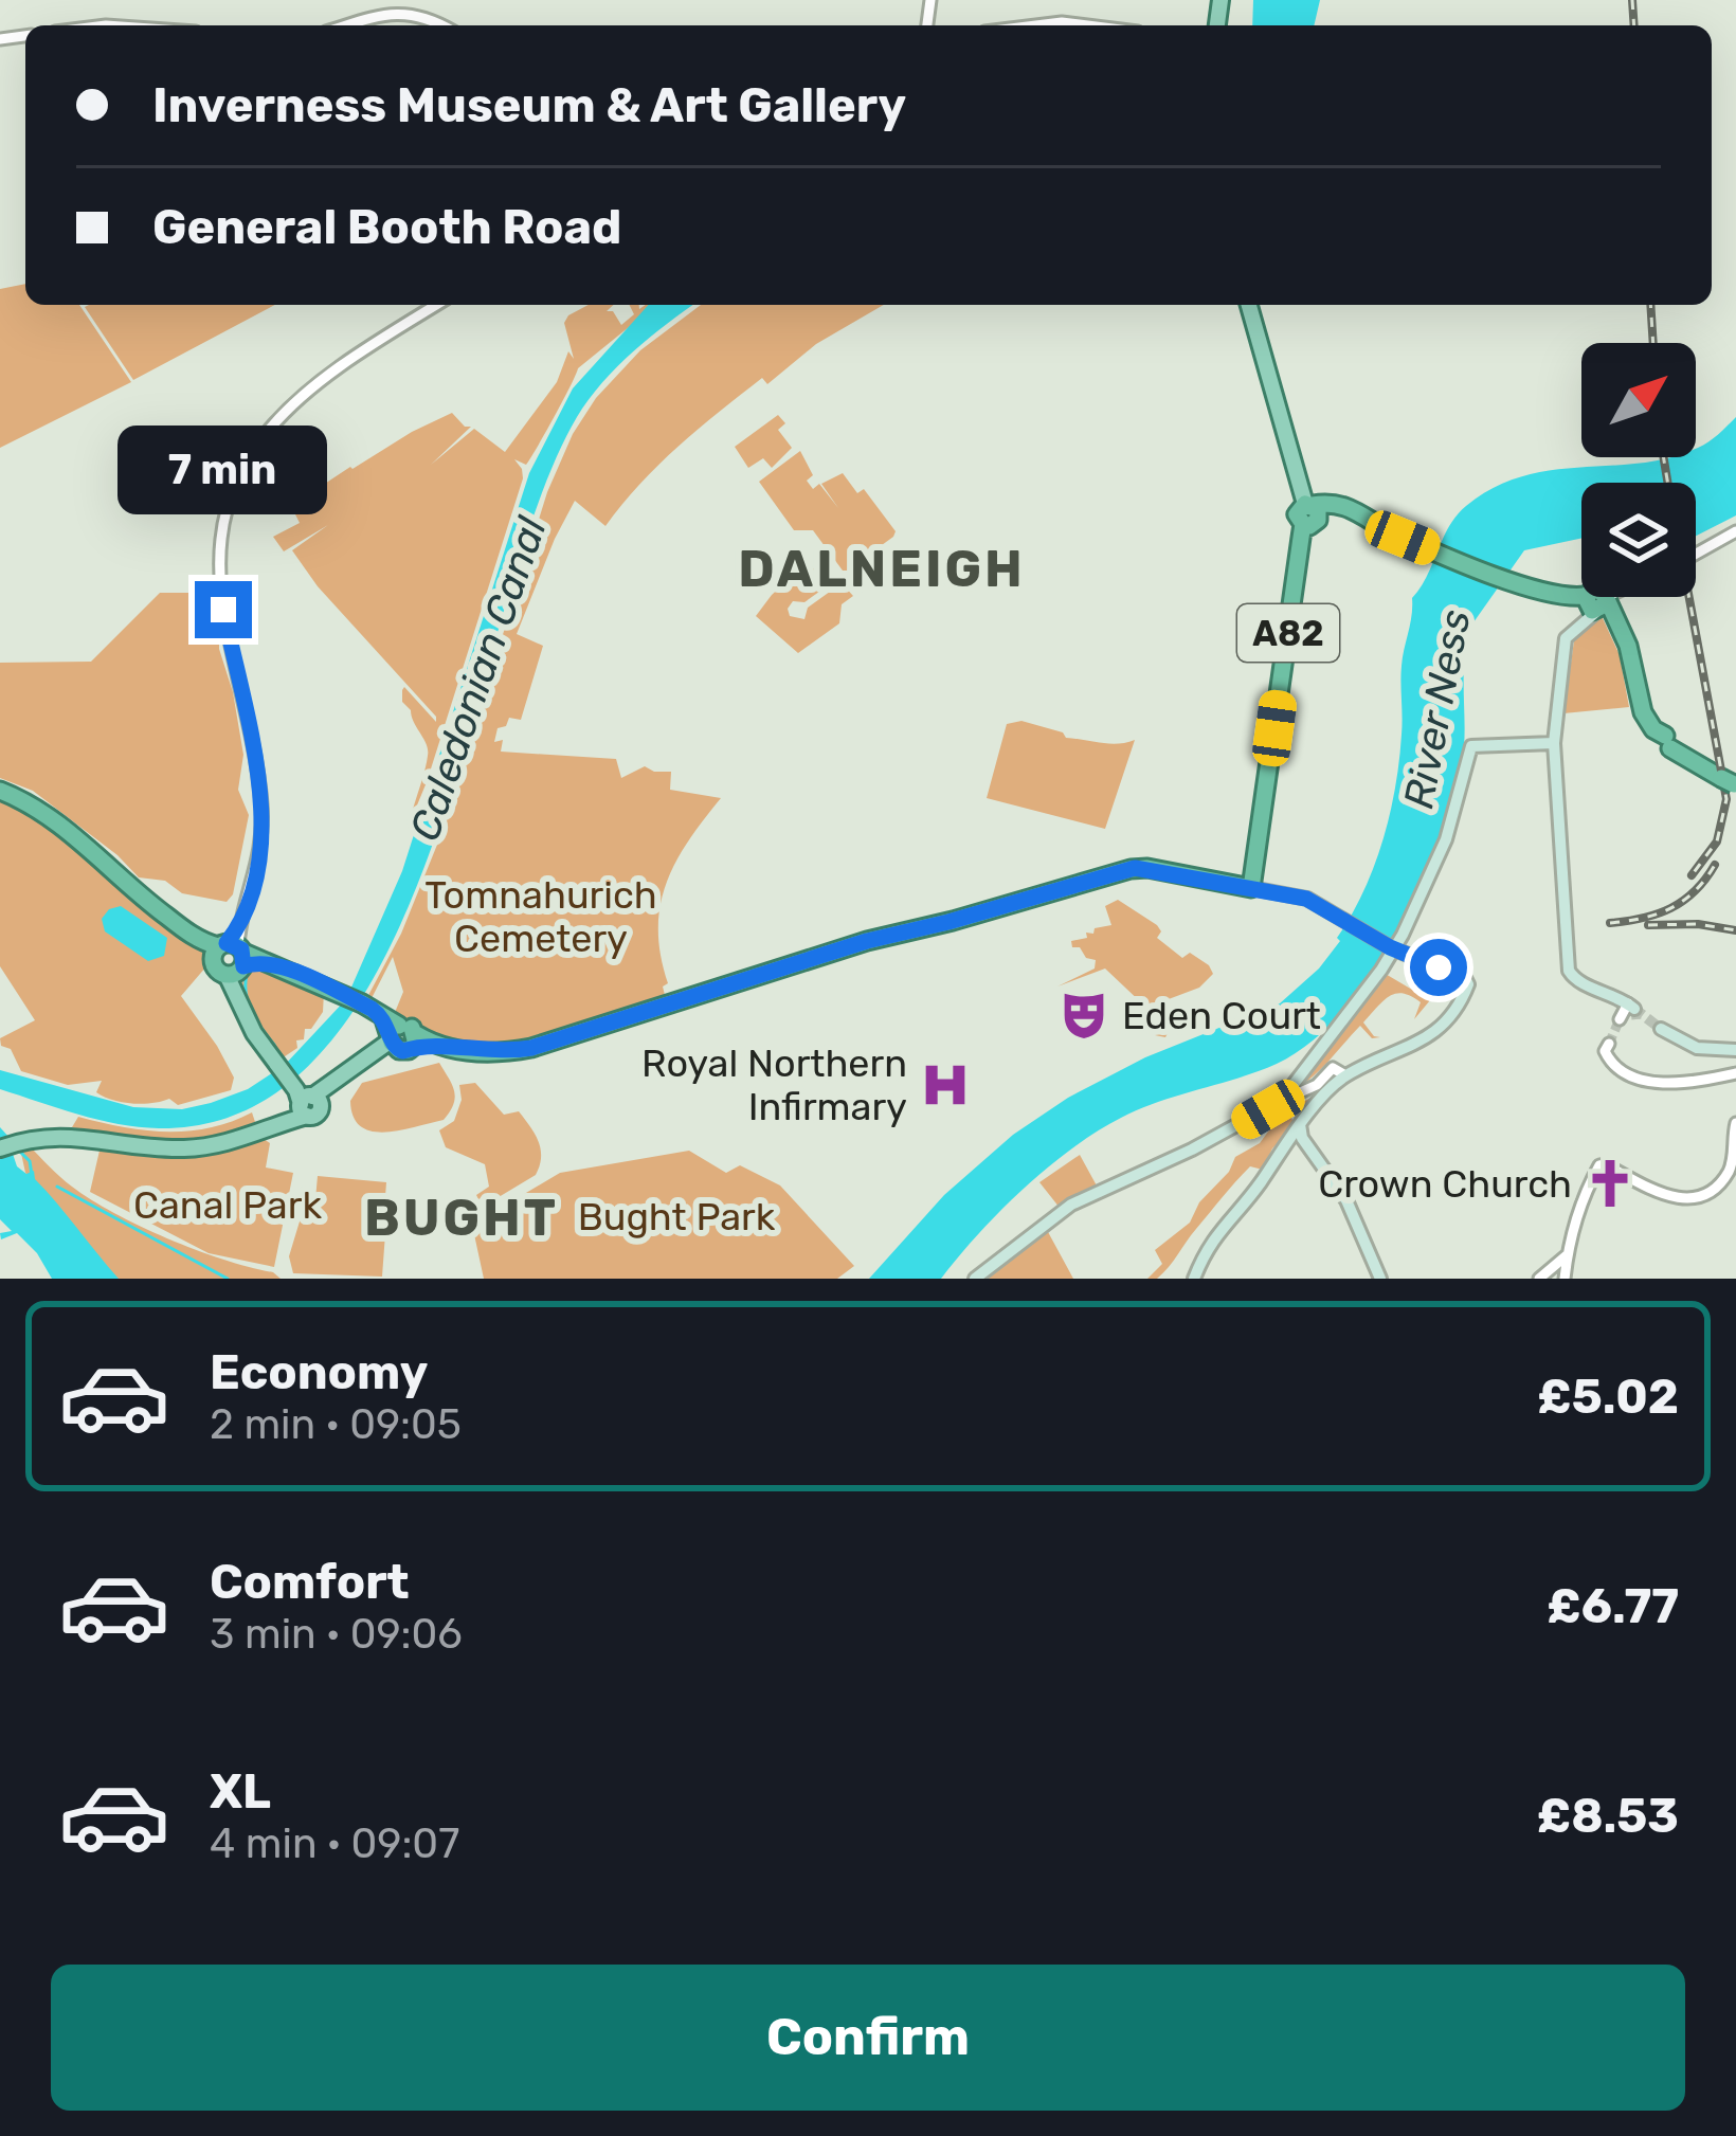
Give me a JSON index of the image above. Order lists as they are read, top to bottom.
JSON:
{
  "streets": {
    "highway": ["A82"]
  },
  "districts": ["DALNEIGH", "BUGHT"],
  "water": ["Caledonian Canal", "River Ness"],
  "parks": ["Tomnahurich Cemetery", "Canal Park", "Bught Park"],
  "places": {
    "theatre": ["Eden Court"],
    "hospital": ["Royal Northern Infirmary"],
    "church": ["Crown Church"]
  },
  "north": "top right",
  "page": {
    "banner": ["Inverness Museum & Art Gallery", "General Booth Road"],
    "bubble": "7 min",
    "list": [
      {
        "name": "Economy",
        "note": "2 min · 09:05",
        "value": "£5.02"
      },
      {
        "name": "Comfort",
        "note": "3 min · 09:06",
        "value": "£6.77"
      },
      {
        "name": "XL",
        "note": "4 min · 09:07",
        "value": "£8.53"
      }
    ],
    "buttons": "Confirm"
  }
}
